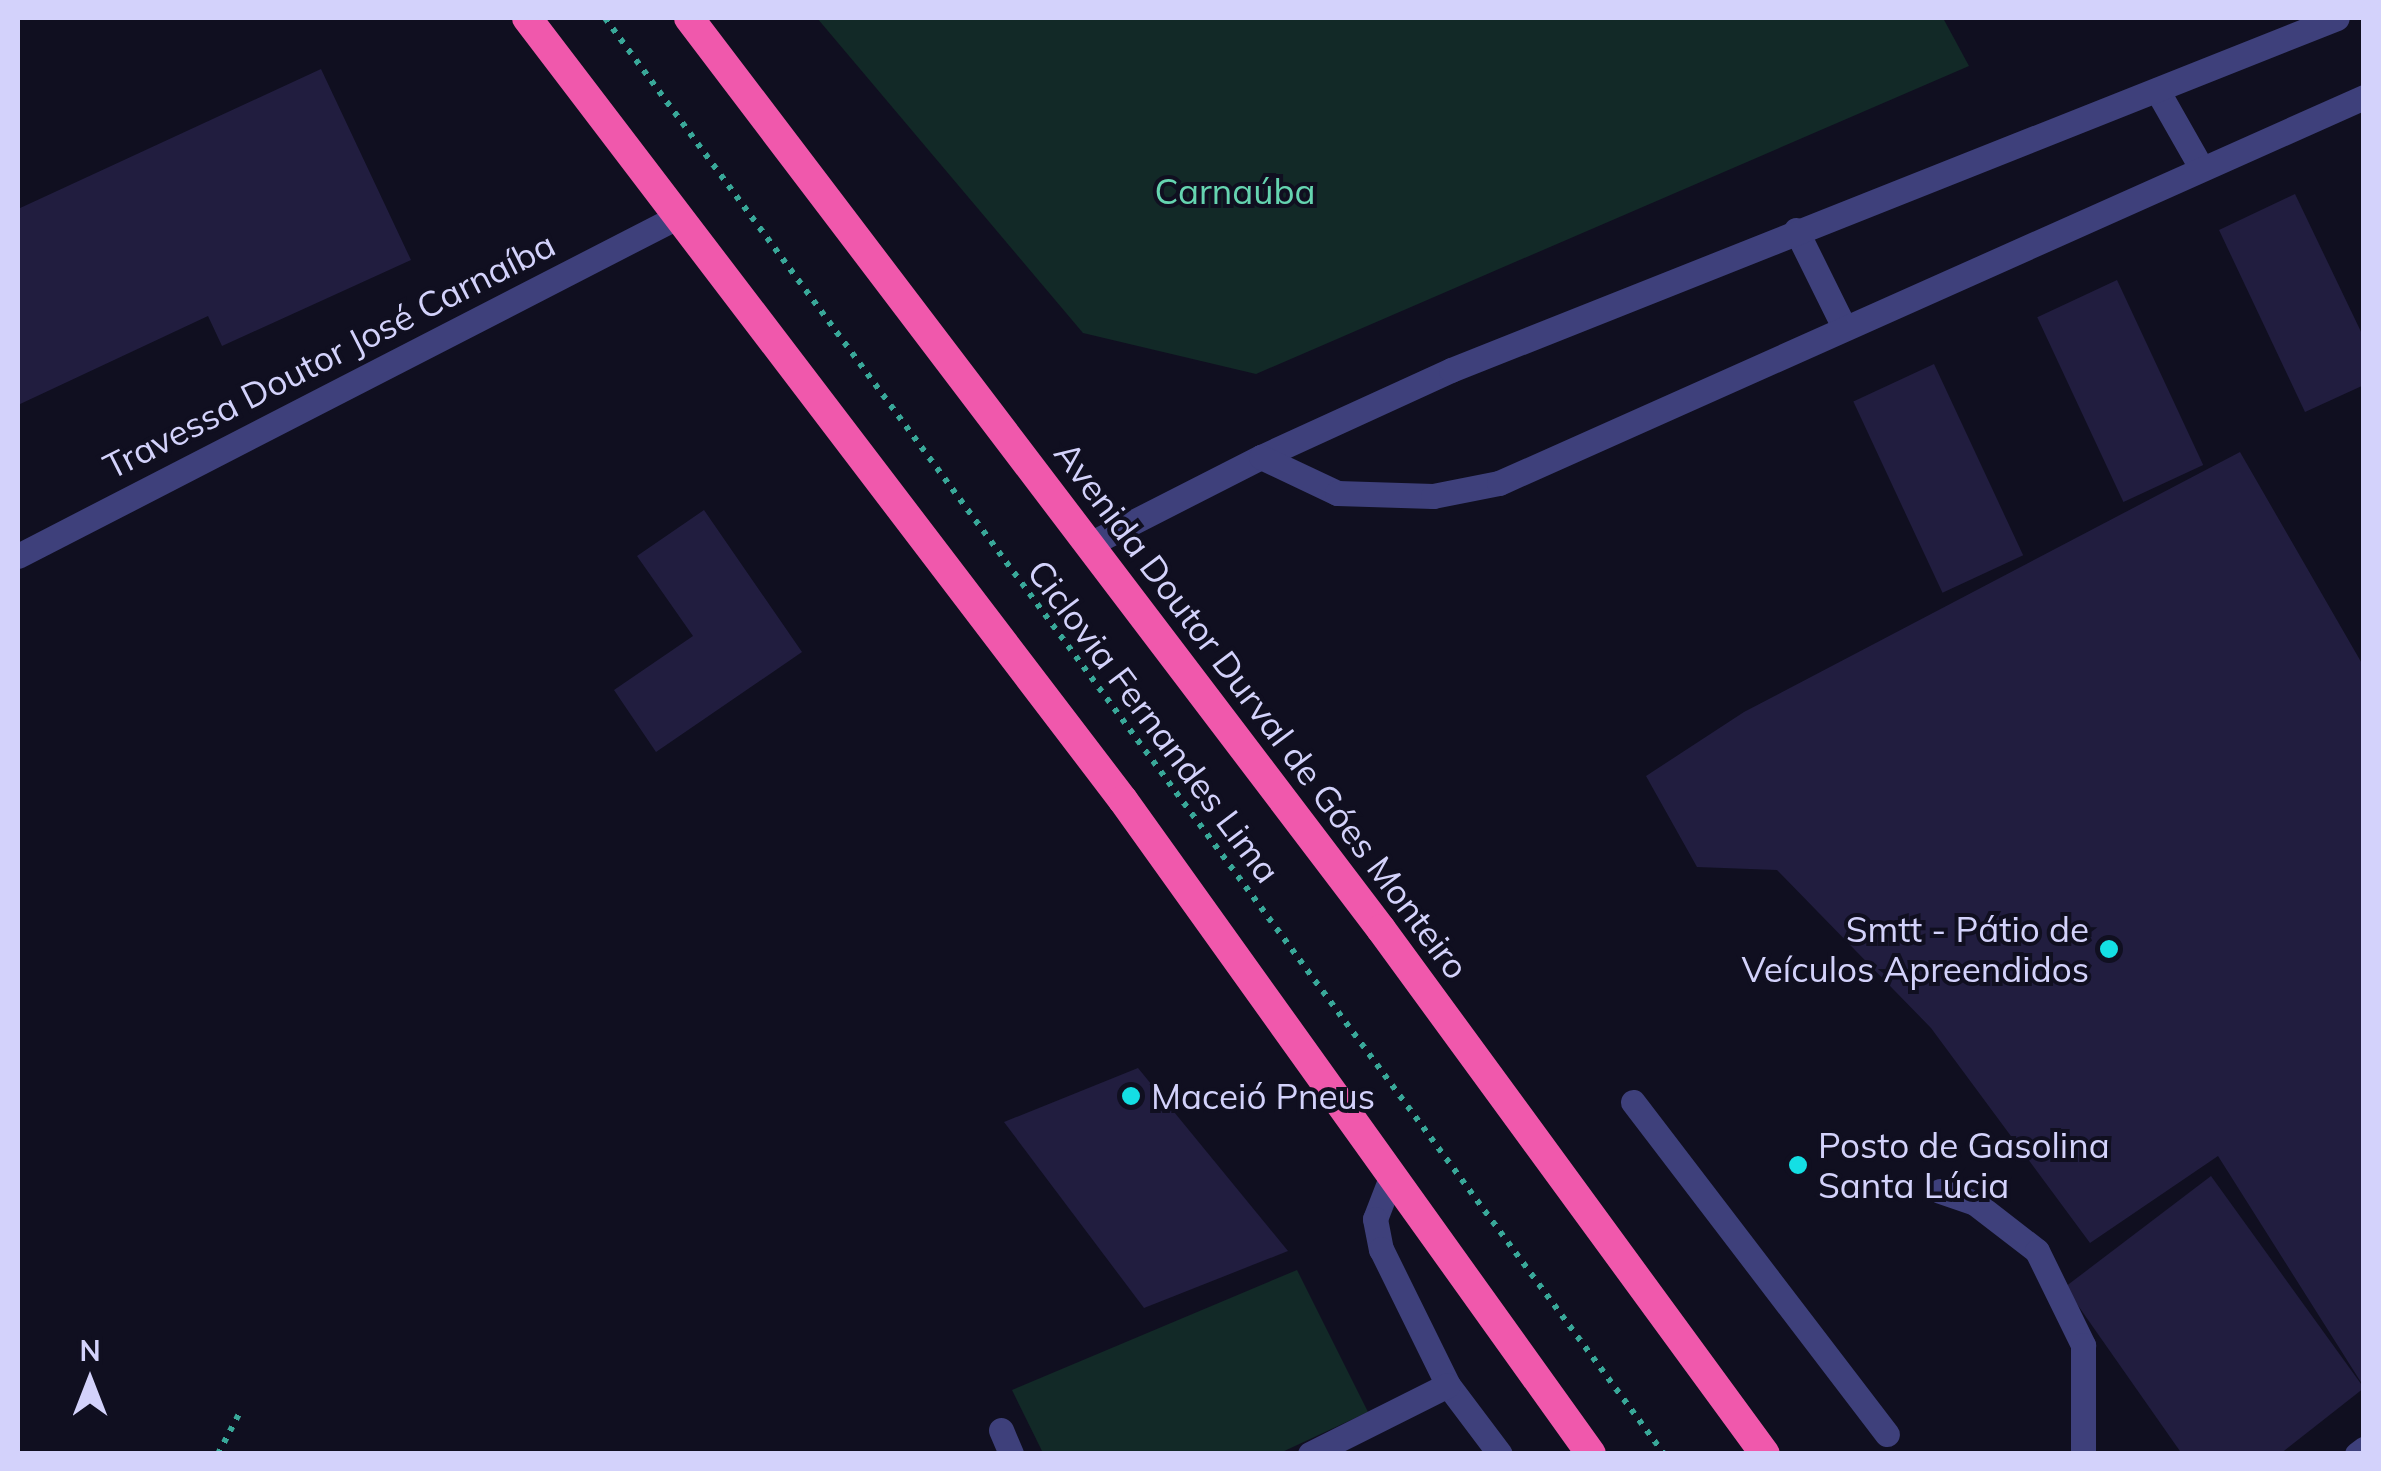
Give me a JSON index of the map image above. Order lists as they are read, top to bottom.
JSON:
{
  "streets": {
    "highway": ["Avenida Doutor Durval de Góes Monteiro"],
    "street": ["Travessa Doutor José Carnaíba"],
    "path": ["Ciclovia Fernandes Lima"]
  },
  "parks": ["Carnaúba"],
  "places": ["Smtt - Pátio de Veículos Apreendidos", "Maceió Pneus", "Posto de Gasolina Santa Lúcia"],
  "north": "top"
}
